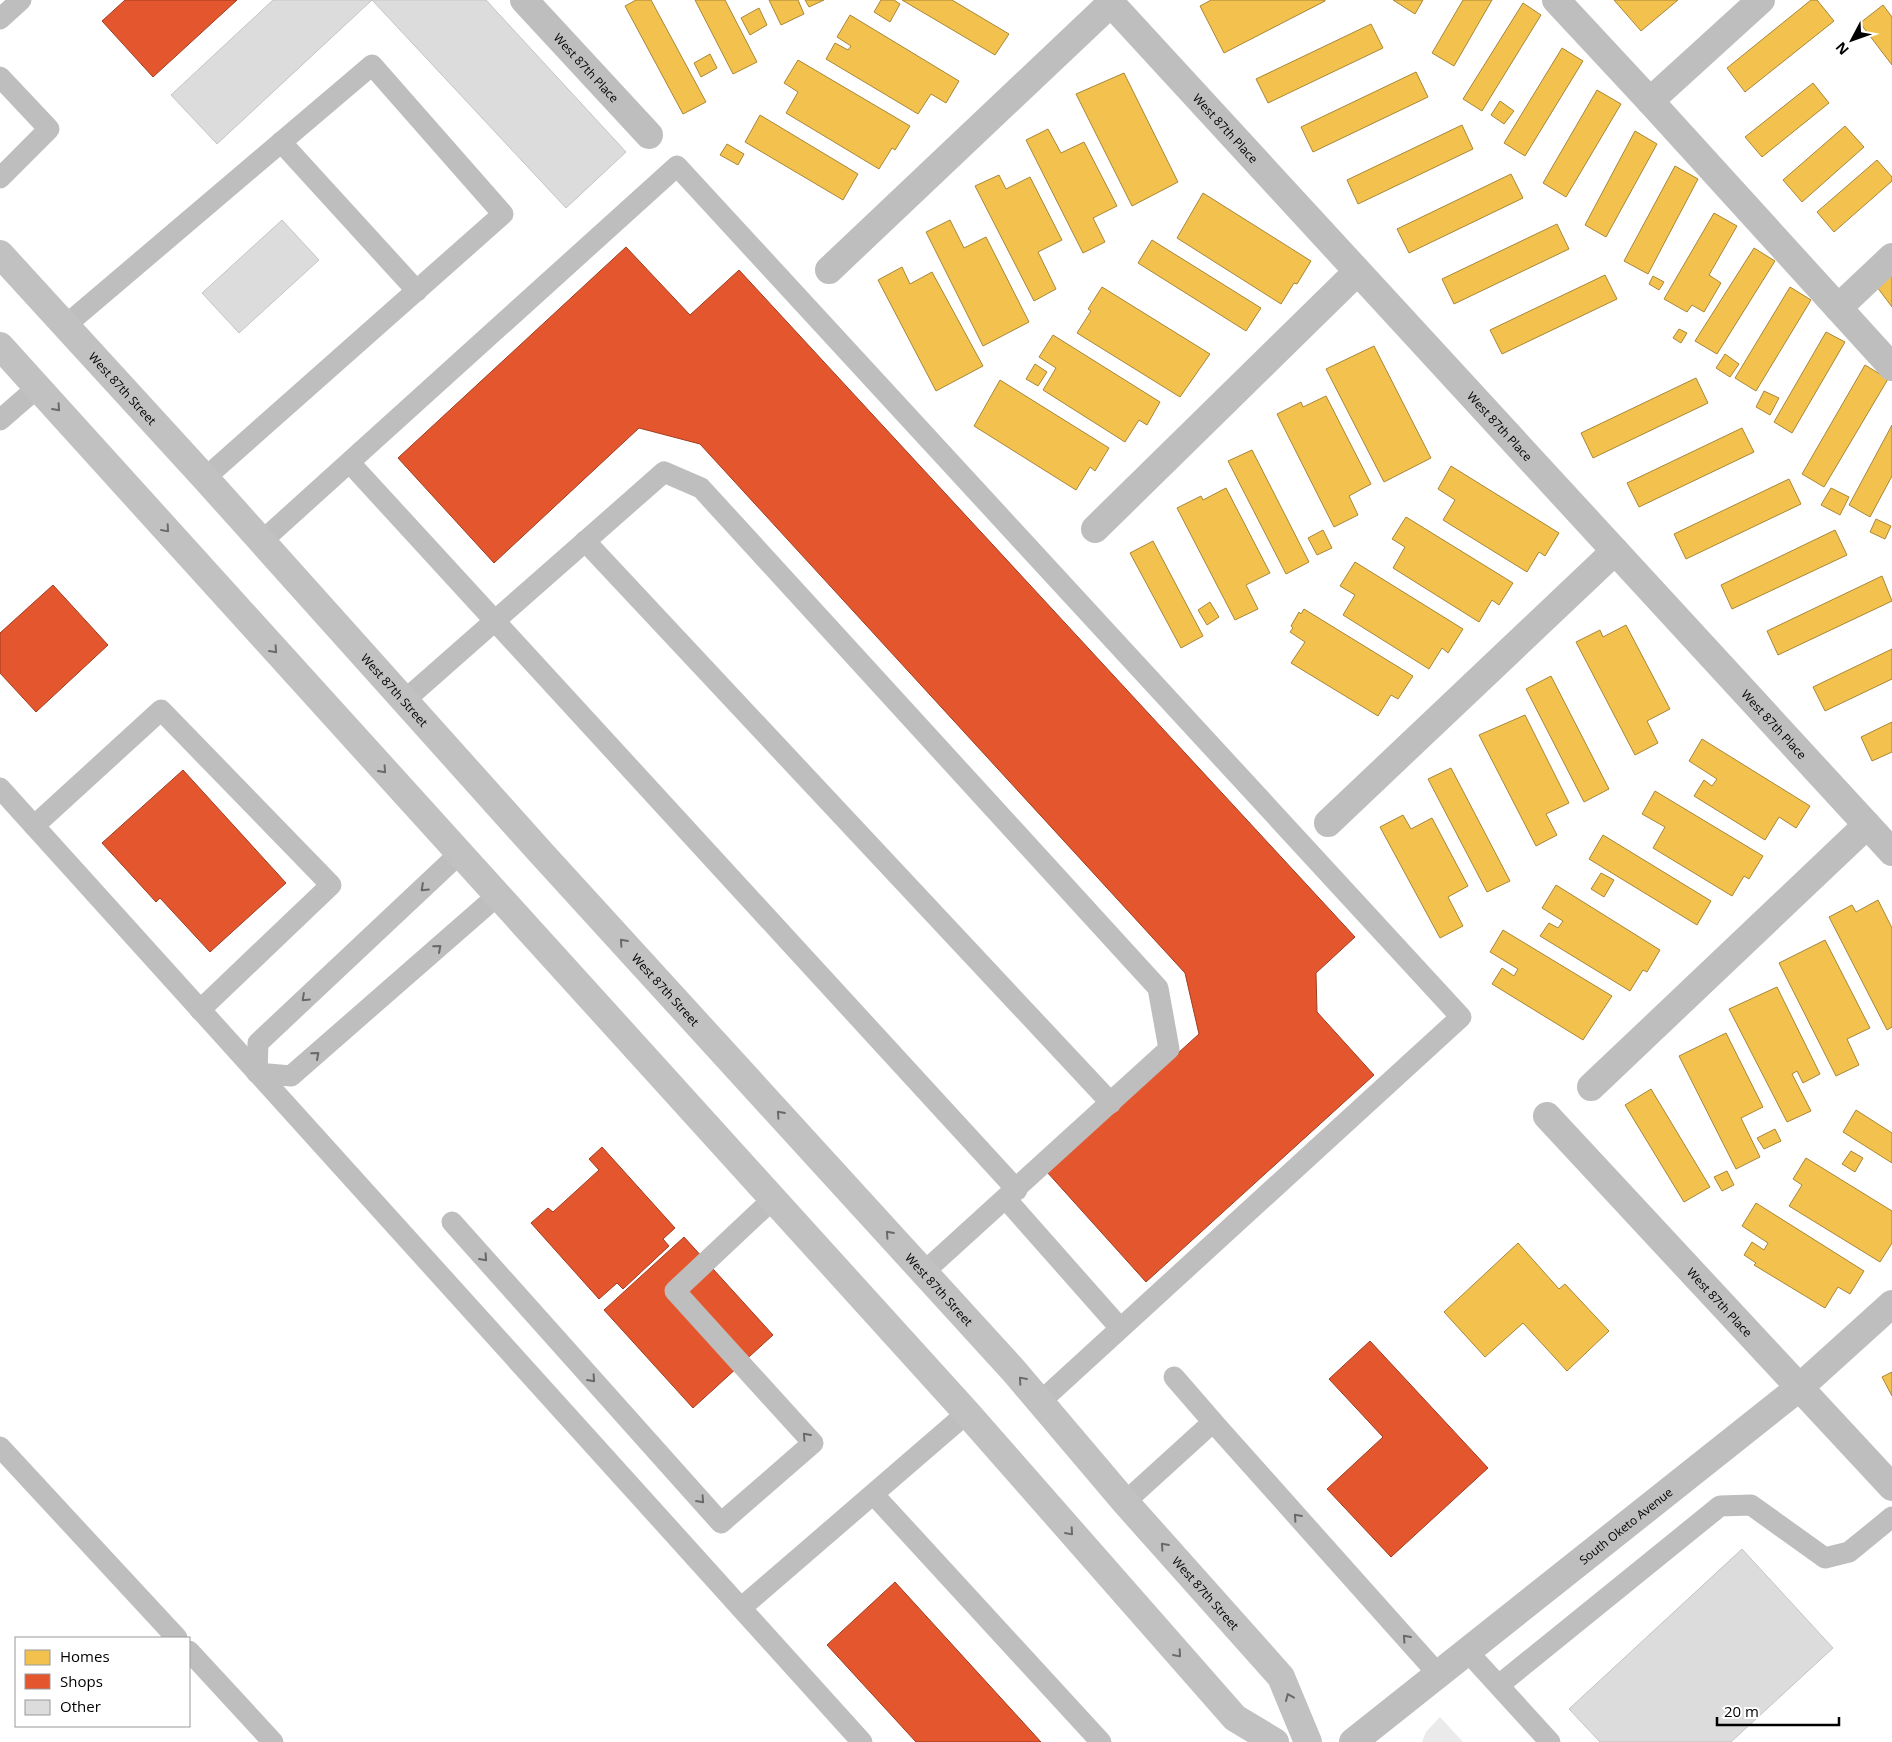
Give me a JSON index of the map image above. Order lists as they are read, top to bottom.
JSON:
{
  "streets": {
    "main road": ["West 87th Street"],
    "street": ["West 87th Place", "South Oketo Avenue"]
  },
  "crossings": [
    ["West 87th Place", "South Oketo Avenue"]
  ],
  "legend": ["Homes", "Shops", "Other"],
  "scale_bar": "20 m",
  "north": "bottom left"
}
